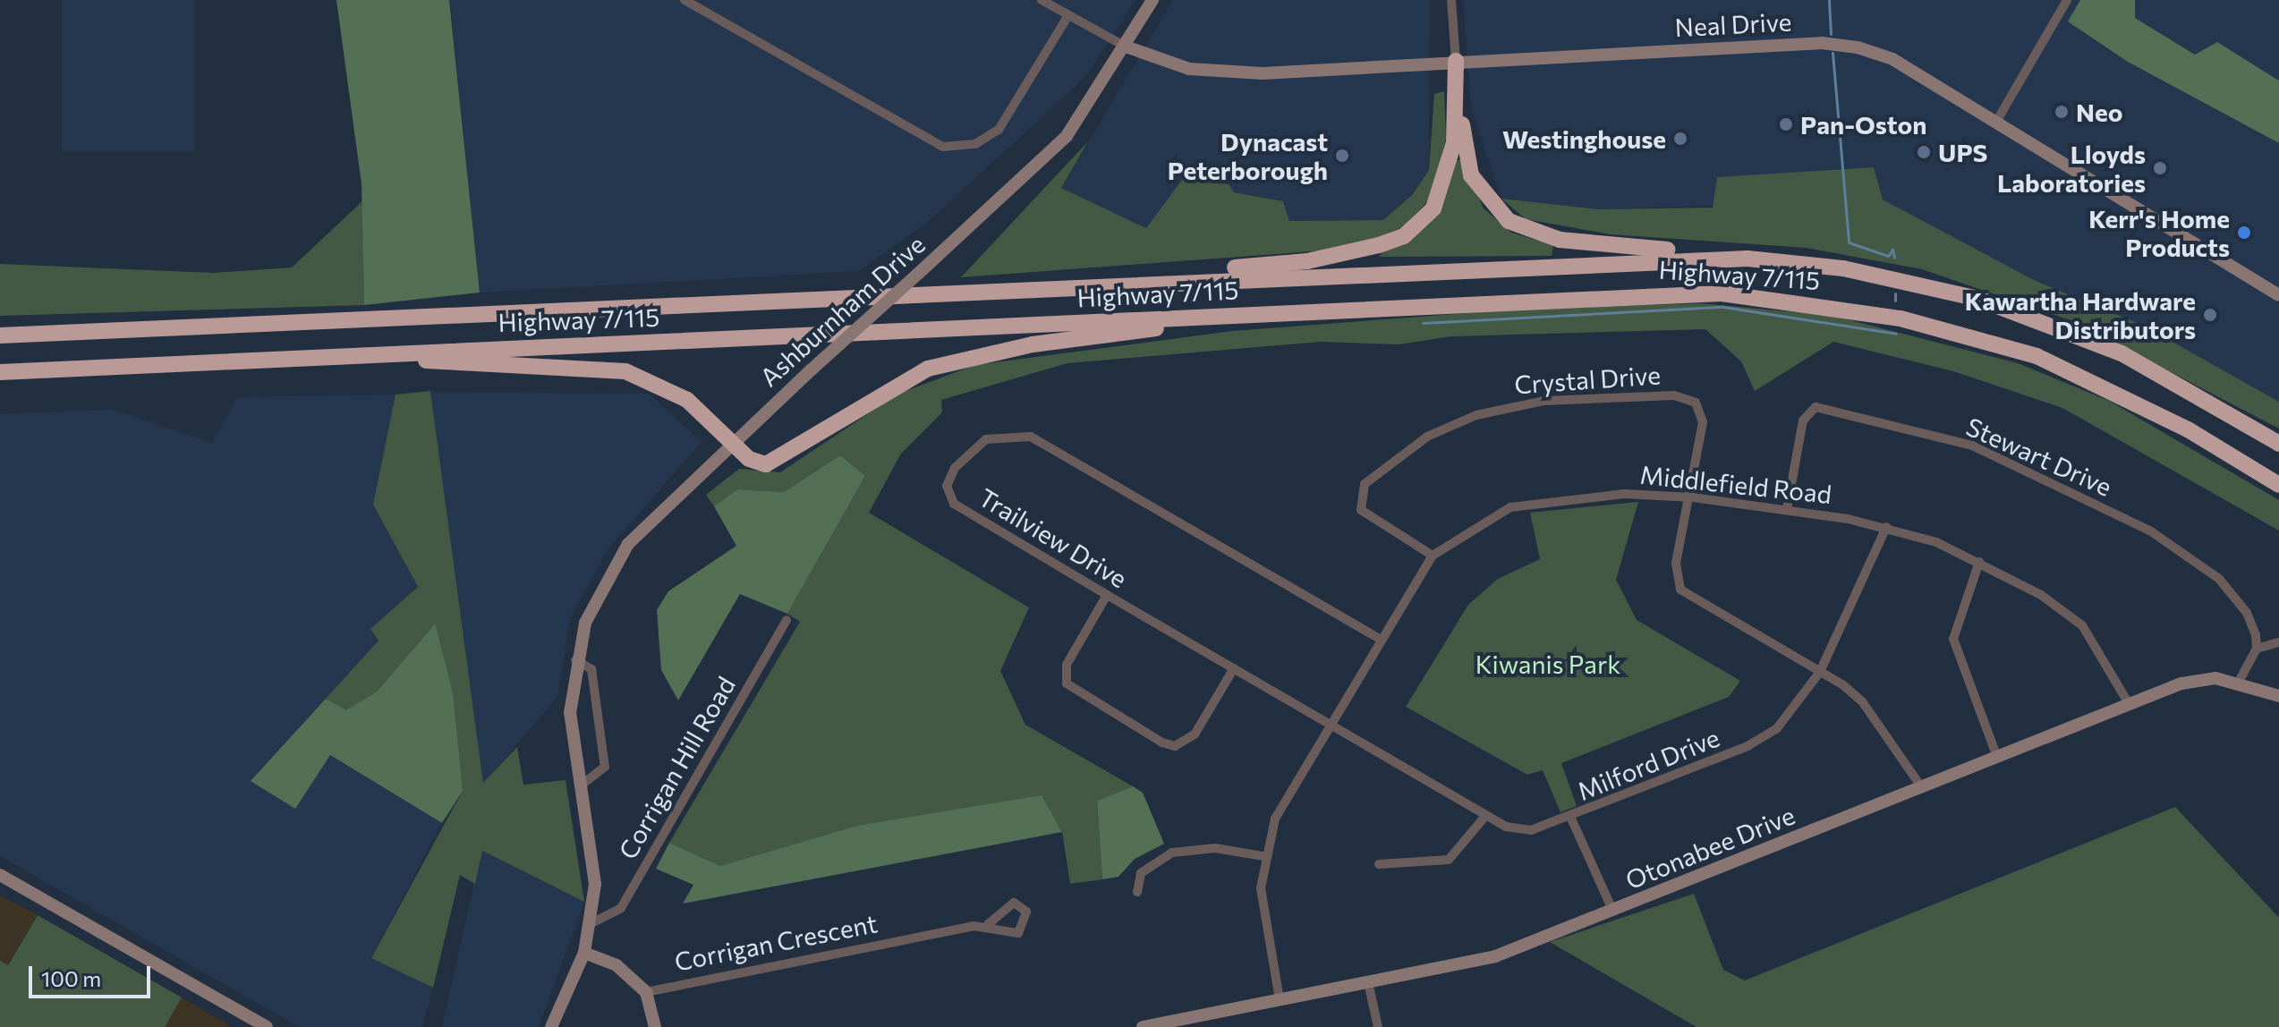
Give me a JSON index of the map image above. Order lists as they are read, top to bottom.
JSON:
{
  "streets": {
    "highway": ["Highway 7/115"],
    "street": [
      "Neal Drive",
      "Ashburnham Drive",
      "Crystal Drive",
      "Stewart Drive",
      "Middlefield Road",
      "Trailview Drive",
      "Milford Drive",
      "Corrigan Hill Road",
      "Otonabee Drive",
      "Corrigan Crescent"
    ]
  },
  "crossings": [
    ["Neal Drive", "Ashburnham Drive"],
    ["Ashburnham Drive", "Corrigan Hill Road"],
    ["Ashburnham Drive", "Corrigan Crescent"],
    ["Crystal Drive", "Middlefield Road"],
    ["Crystal Drive", "Milford Drive"],
    ["Crystal Drive", "Otonabee Drive"],
    ["Stewart Drive", "Middlefield Road"],
    ["Middlefield Road", "Trailview Drive"],
    ["Middlefield Road", "Milford Drive"],
    ["Middlefield Road", "Otonabee Drive"],
    ["Trailview Drive", "Milford Drive"]
  ],
  "parks": ["Kiwanis Park"],
  "places": [
    "Neo",
    "Pan-Oston",
    "Westinghouse",
    "UPS",
    "Dynacast Peterborough",
    "Lloyds Laboratories",
    "Kerr's Home Products",
    "Kawartha Hardware Distributors"
  ],
  "scale_bar": "100 m"
}
